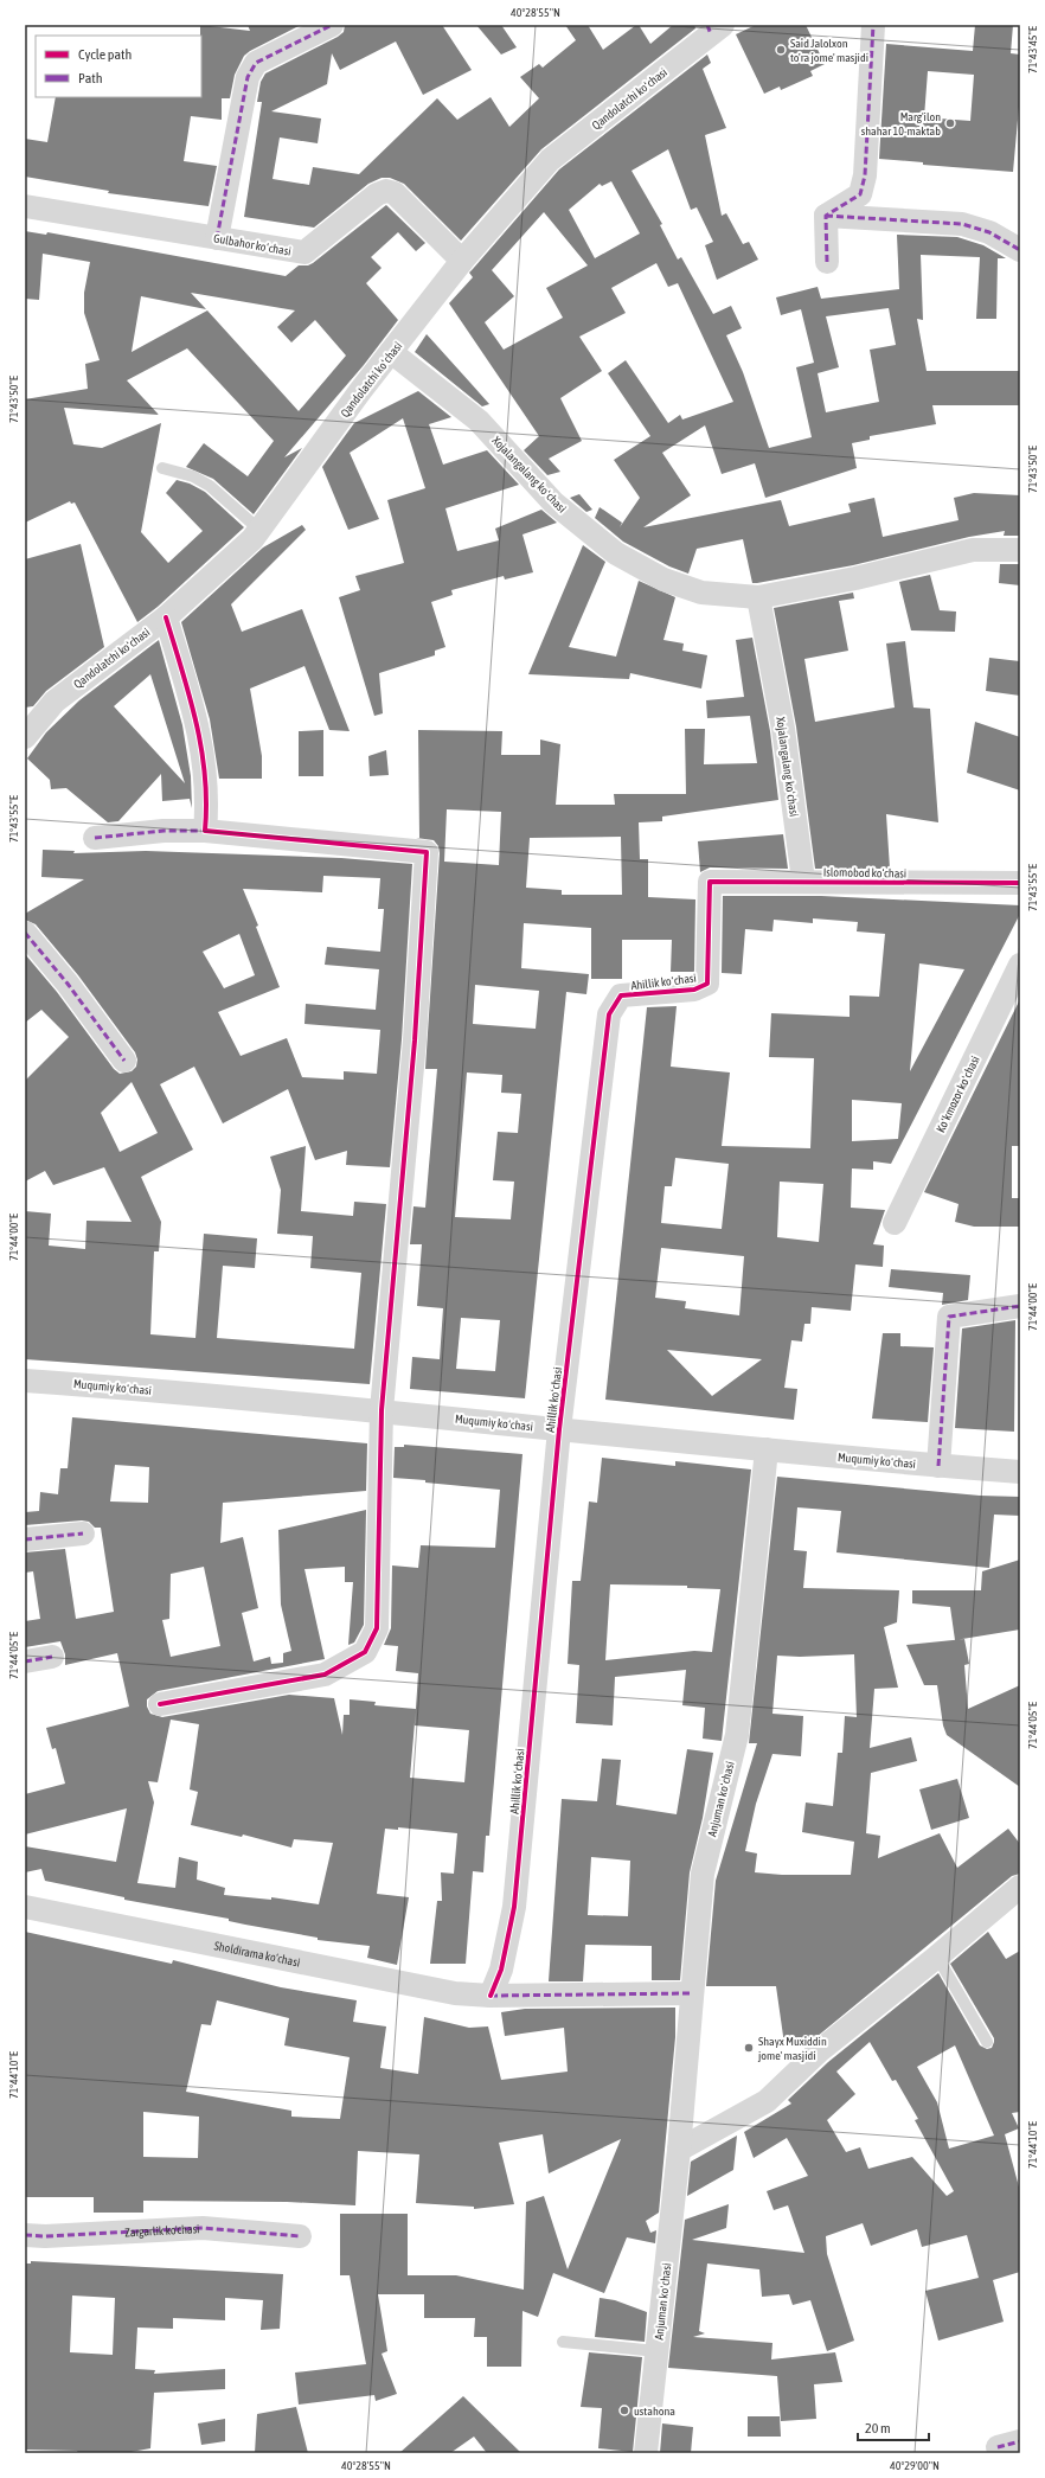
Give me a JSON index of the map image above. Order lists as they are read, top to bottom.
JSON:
{
  "streets": {
    "street": [
      "Qandolatchi koʻchasi",
      "Gulbahor koʻchasi",
      "Xojalangalang koʻchasi",
      "Islomobod ko‘chasi",
      "Ahillik koʻchasi",
      "Koʻkmozor koʻchasi",
      "Muqumiy koʻchasi",
      "Anjuman koʻchasi",
      "Sholdirama ko‘chasi",
      "Zargarlik ko'chasi"
    ]
  },
  "crossings": [
    ["Qandolatchi koʻchasi", "Gulbahor koʻchasi"],
    ["Qandolatchi koʻchasi", "Xojalangalang koʻchasi"],
    ["Xojalangalang koʻchasi", "Islomobod ko‘chasi"],
    ["Islomobod ko‘chasi", "Ahillik koʻchasi"],
    ["Ahillik koʻchasi", "Muqumiy koʻchasi"],
    ["Ahillik koʻchasi", "Sholdirama ko‘chasi"],
    ["Muqumiy koʻchasi", "Anjuman koʻchasi"],
    ["Anjuman koʻchasi", "Sholdirama ko‘chasi"]
  ],
  "places": [
    "Said Jalolxon to'ra jome' masjidi",
    "Marg'ilon shahar 10-maktab",
    "Shayx Muxiddin jome' masjidi",
    "ustahona"
  ],
  "legend": ["Cycle path", "Path"],
  "scale_bar": "20 m",
  "coordinates": [
    "40°28'55\"N",
    "71°43'45\"E",
    "71°43'50\"E",
    "71°43'55\"E",
    "71°44'00\"E",
    "71°44'05\"E",
    "71°44'10\"E",
    "40°29'00\"N"
  ]
}
